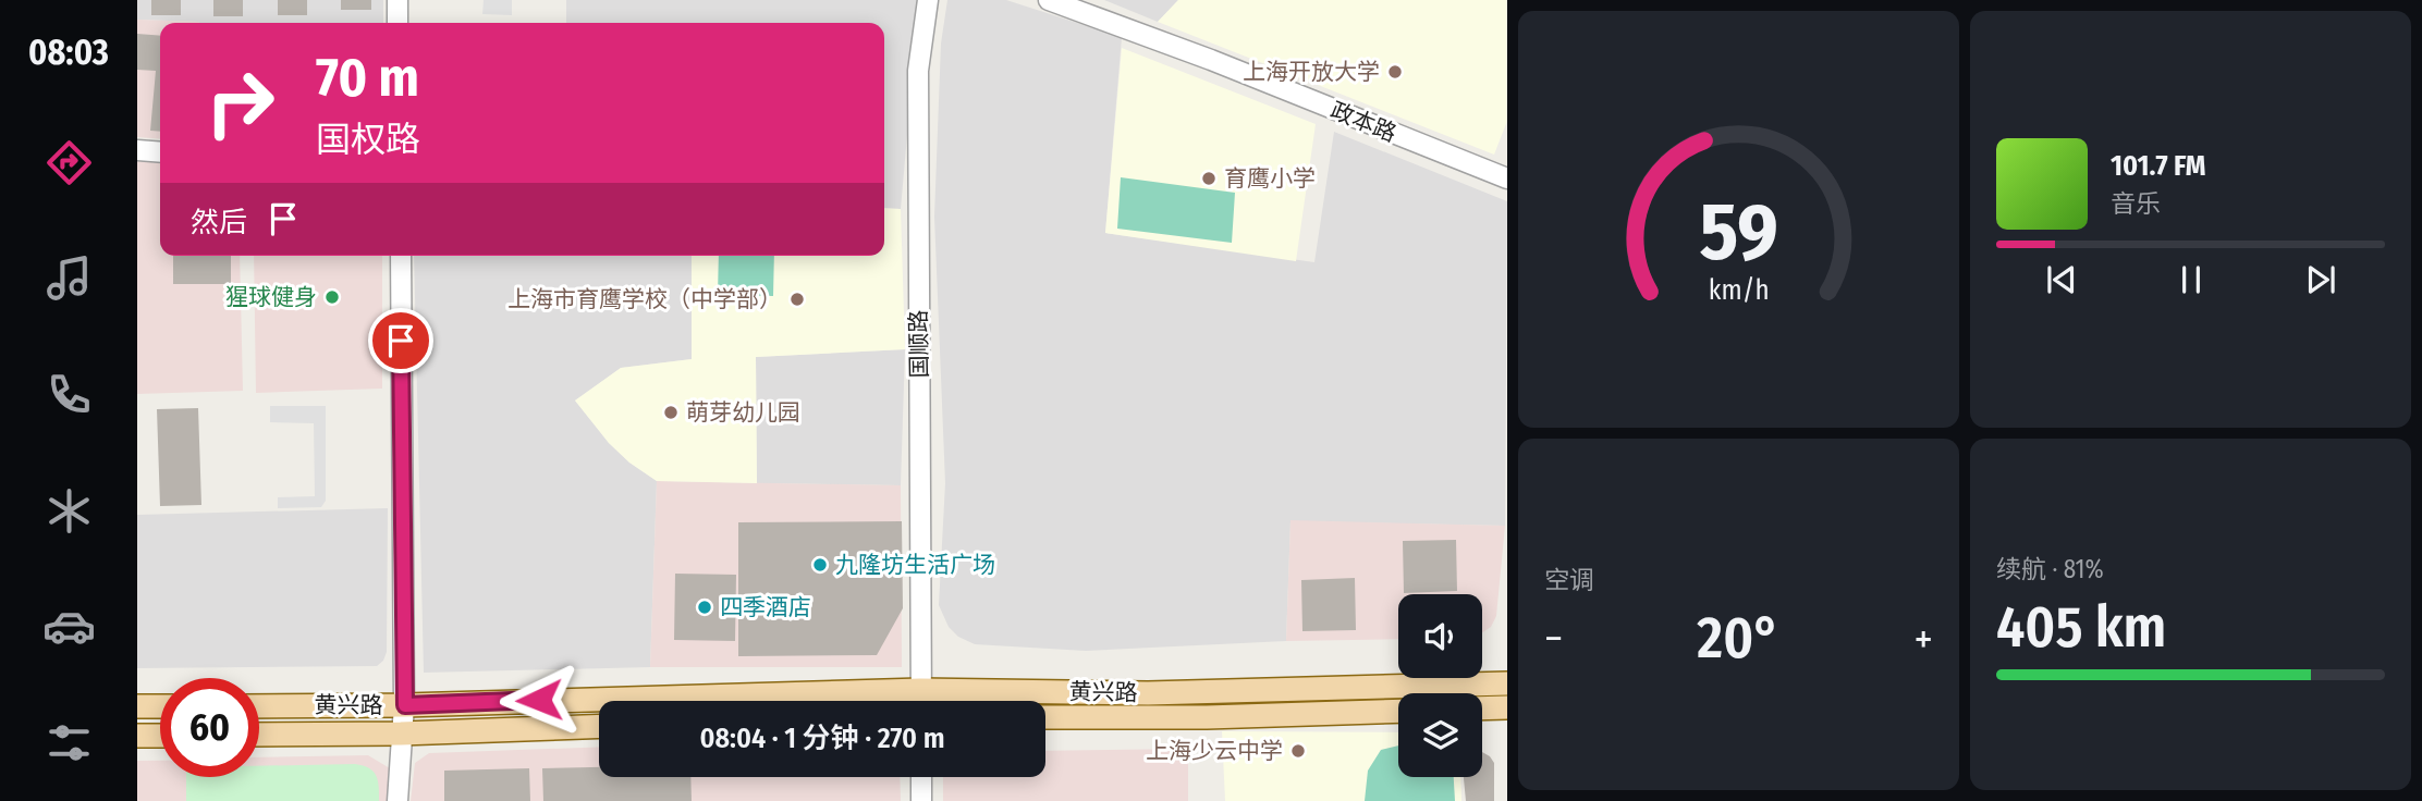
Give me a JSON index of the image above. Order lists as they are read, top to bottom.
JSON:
{
  "streets": {
    "main road": ["黄兴路"],
    "street": ["政本路", "国顺路"]
  },
  "crossings": [
    ["国顺路", "黄兴路"]
  ],
  "places": [
    "上海开放大学",
    "育鹰小学",
    "猩球健身",
    "上海市育鹰学校（中学部）",
    "萌芽幼儿园",
    "九隆坊生活广场",
    "四季酒店",
    "上海少云中学"
  ],
  "page": {
    "tabs": "08:03",
    "turn": ["70 m", "国权路"],
    "song": ["101.7 FM", "音乐"],
    "then": "然后",
    "tile": [
      "空调",
      ["续航 · 81%", "405 km"]
    ],
    "heat": ["−", "20°", "+"],
    "limit": "60",
    "trip": "08:04 · 1 分钟 · 270 m",
    "gauge": ["59", "km/h"]
  }
}
